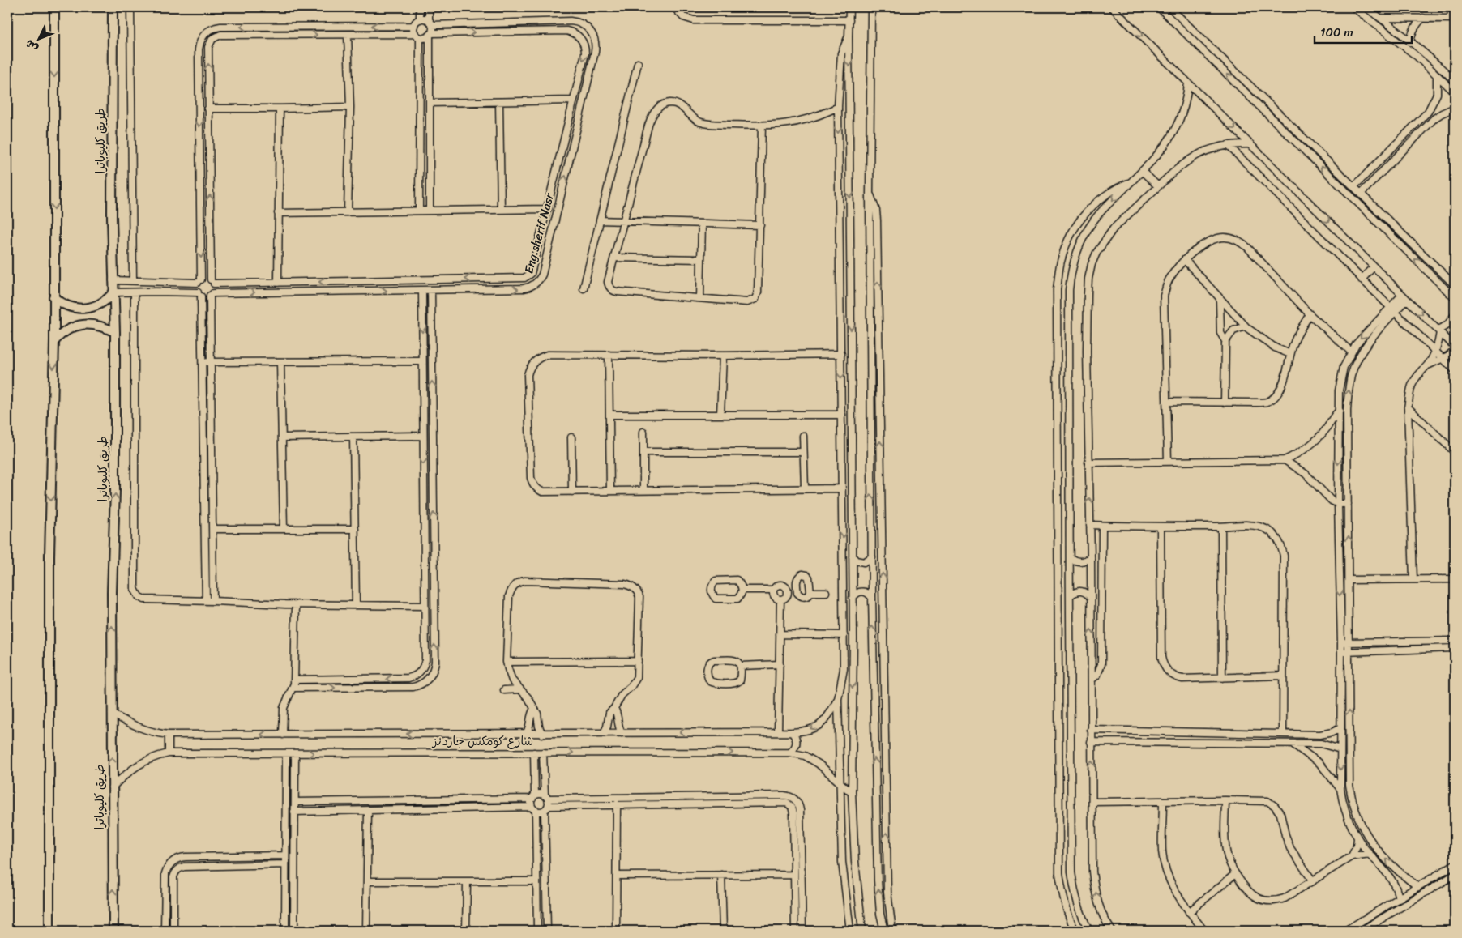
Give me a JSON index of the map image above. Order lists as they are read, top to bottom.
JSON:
{
  "streets": {
    "main road": ["طريق كليوباترا"],
    "street": ["Eng.sherif Nasr", "شارع كومكس جاردنز"]
  },
  "crossings": [
    ["طريق كليوباترا", "شارع كومكس جاردنز"]
  ],
  "scale_bar": "100 m",
  "north": "bottom left"
}
